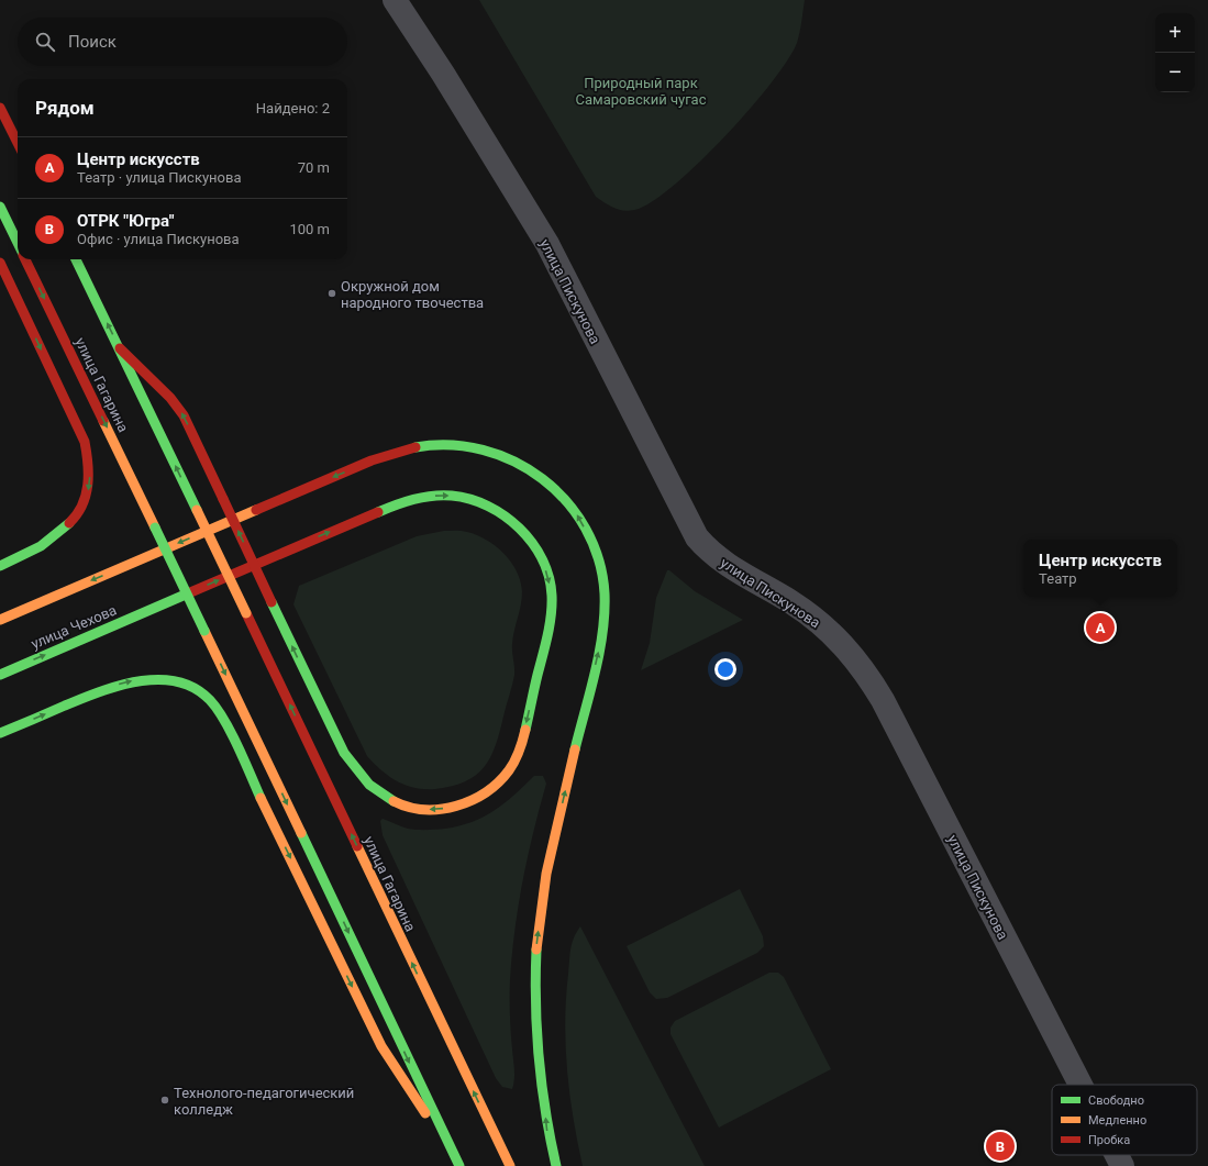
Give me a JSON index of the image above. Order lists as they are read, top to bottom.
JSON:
{
  "streets": {
    "main road": ["улица Гагарина", "улица Чехова"],
    "street": ["улица Пискунова"]
  },
  "parks": ["Природный парк Самаровский чугас"],
  "places": ["Окружной дом народного твочества", "Технолого-педагогический колледж"],
  "legend": ["Свободно", "Медленно", "Пробка"],
  "page": {
    "map_buttons": ["+", "−"],
    "search": "Поиск",
    "heading": ["Рядом", "Найдено: 2"],
    "list": [
      {
        "mark": "A",
        "name": "Центр искусств",
        "note": "Театр · улица Пискунова",
        "value": "70 m"
      },
      {
        "mark": "B",
        "name": "ОТРК \"Югра\"",
        "note": "Офис · улица Пискунова",
        "value": "100 m"
      }
    ],
    "popup": ["Центр искусств", "Театр"],
    "pins": ["A", "B"]
  }
}
